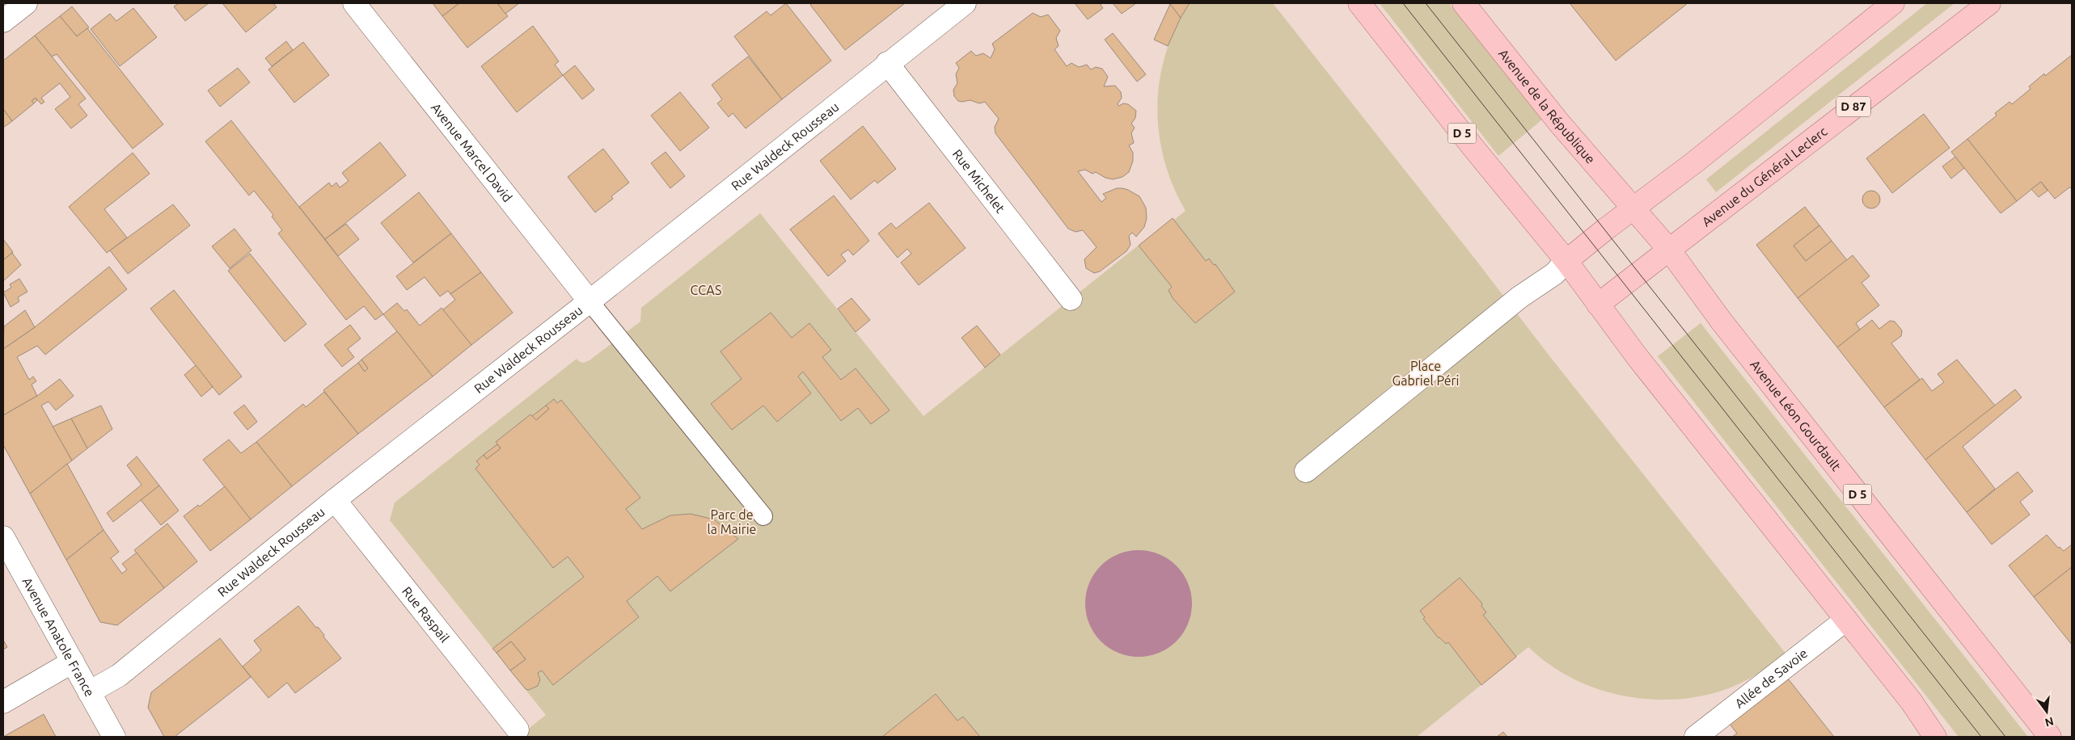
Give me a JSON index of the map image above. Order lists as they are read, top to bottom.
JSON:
{
  "streets": {
    "main road": [
      "Avenue de la République",
      "D 87",
      "D 5",
      "Avenue du Général Leclerc",
      "Avenue Léon Gourdault"
    ],
    "street": [
      "Rue Waldeck Rousseau",
      "Avenue Marcel David",
      "Rue Michelet",
      "Rue Raspail",
      "Avenue Anatole France",
      "Allée de Savoie"
    ]
  },
  "crossings": [
    ["Avenue de la République", "Avenue Léon Gourdault"],
    ["D 5", "Avenue du Général Leclerc"],
    ["D 5", "Allée de Savoie"],
    ["Rue Waldeck Rousseau", "Avenue Marcel David"],
    ["Rue Waldeck Rousseau", "Rue Michelet"],
    ["Rue Waldeck Rousseau", "Rue Raspail"],
    ["Rue Waldeck Rousseau", "Avenue Anatole France"],
    ["Avenue du Général Leclerc", "Avenue Léon Gourdault"]
  ],
  "parks": ["CCAS", "Place Gabriel Péri", "Parc de la Mairie"],
  "north": "bottom"
}
